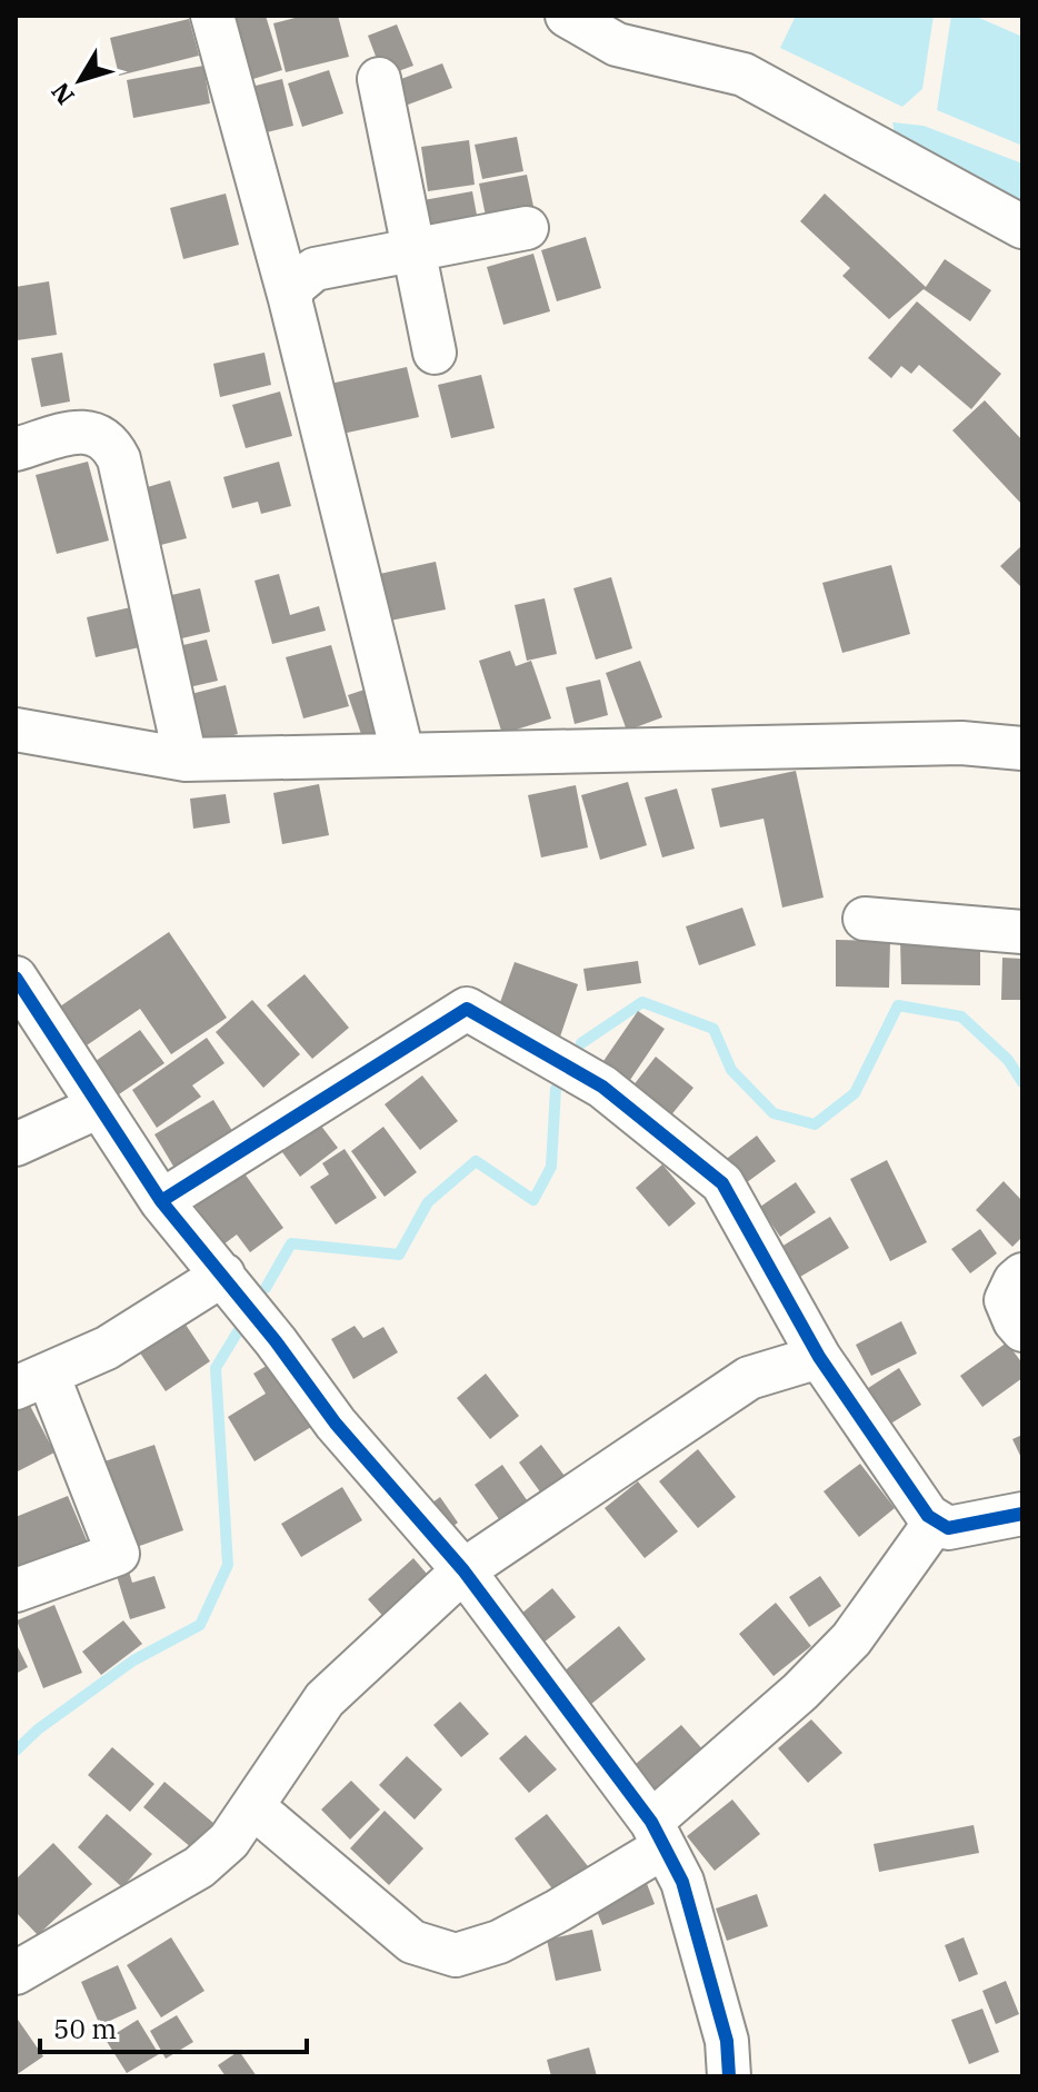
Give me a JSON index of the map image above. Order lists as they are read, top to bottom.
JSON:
{
  "scale_bar": "50 m",
  "north": "bottom left"
}
